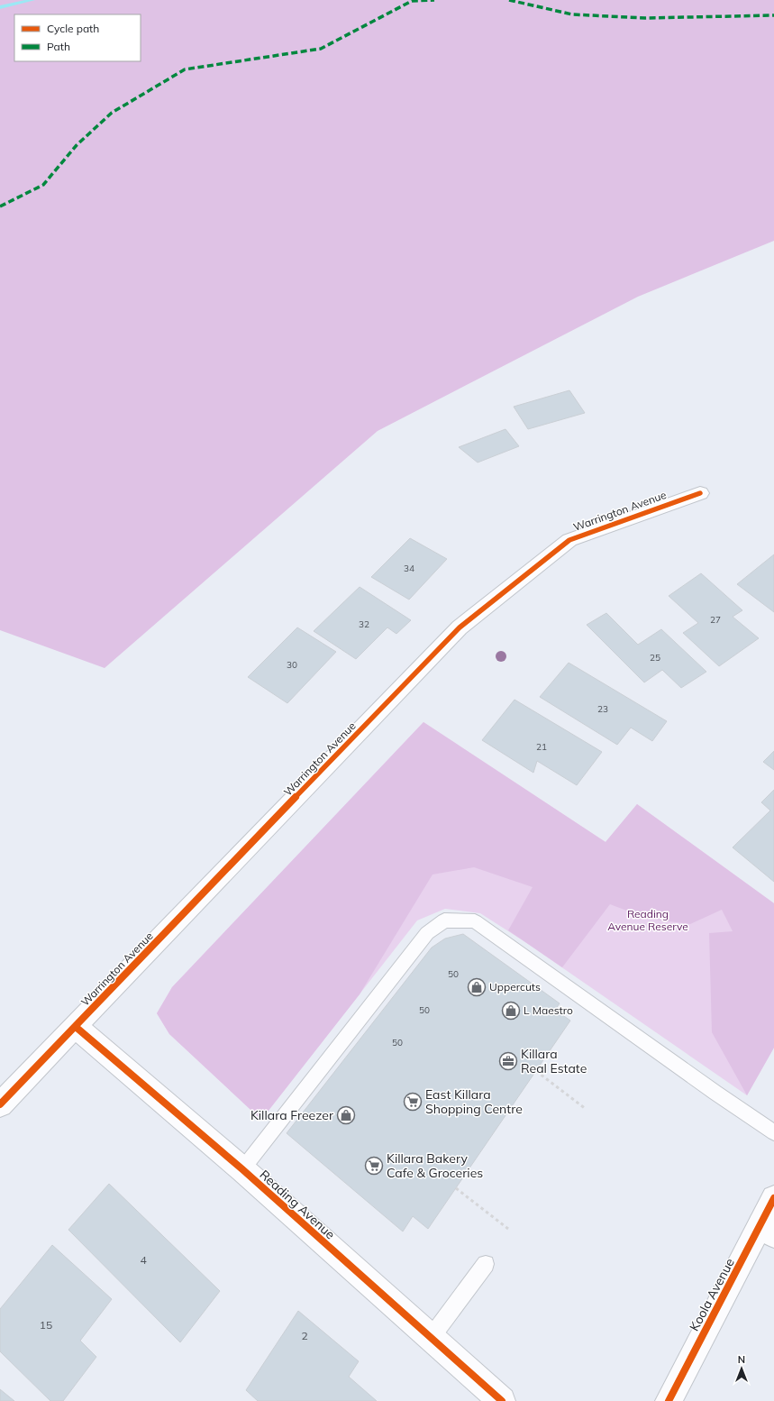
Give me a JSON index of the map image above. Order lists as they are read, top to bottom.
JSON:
{
  "streets": {
    "street": ["Warrington Avenue", "Reading Avenue", "Koola Avenue"]
  },
  "crossings": [
    ["Warrington Avenue", "Reading Avenue"]
  ],
  "parks": ["Reading Avenue Reserve"],
  "places": {
    "shop": ["Uppercuts", "L Maestro", "Killara Freezer"],
    "office": ["Killara Real Estate"],
    "supermarket": ["East Killara Shopping Centre", "Killara Bakery Cafe & Groceries"]
  },
  "house_numbers": [
    "34",
    "27",
    "32",
    "25",
    "30",
    "23",
    "21",
    "50",
    "50",
    "50",
    "4",
    "15",
    "2"
  ],
  "legend": ["Cycle path", "Path"],
  "north": "top"
}
